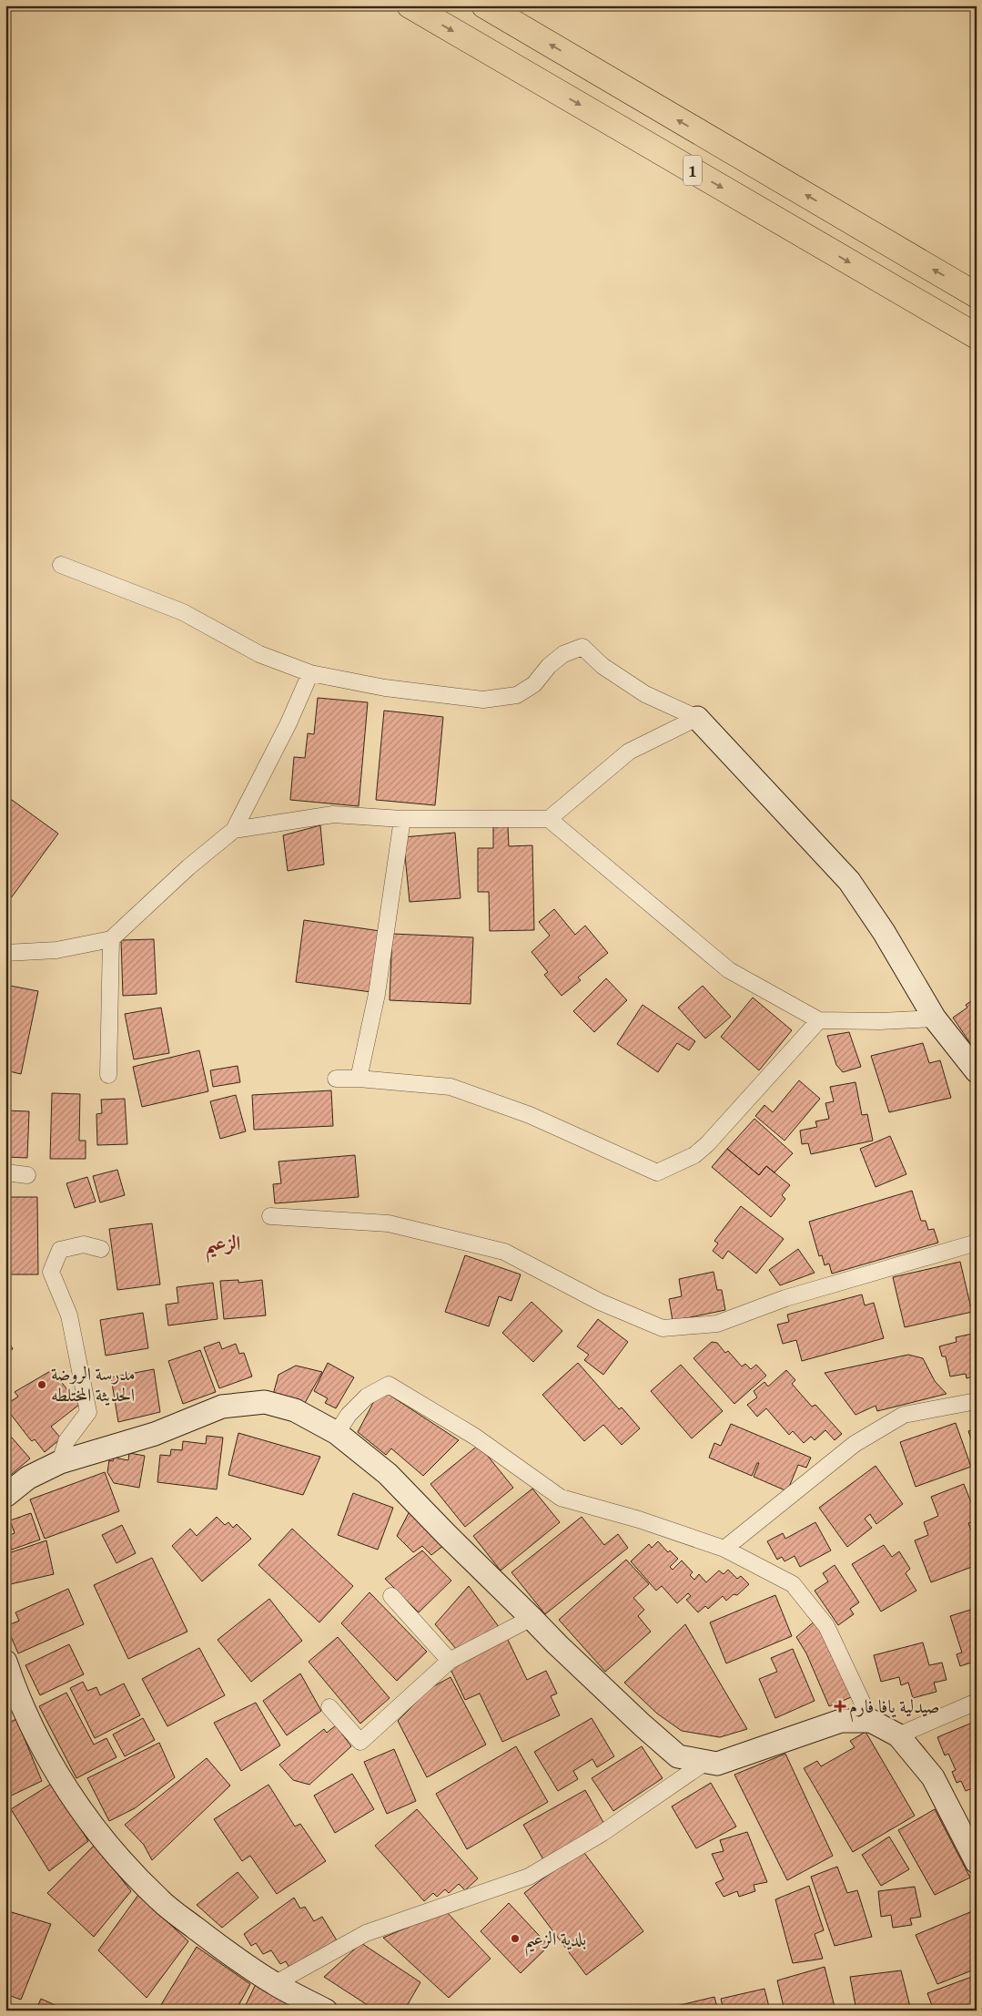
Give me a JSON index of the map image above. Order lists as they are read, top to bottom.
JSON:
{
  "streets": {
    "highway": ["1"]
  },
  "districts": ["الزعيم"],
  "places": {
    "other": ["مدرسة الروضة الحديثة المختلطه", "بلدية الزعيم"],
    "health": ["صيدلية يافا فارم"]
  }
}
